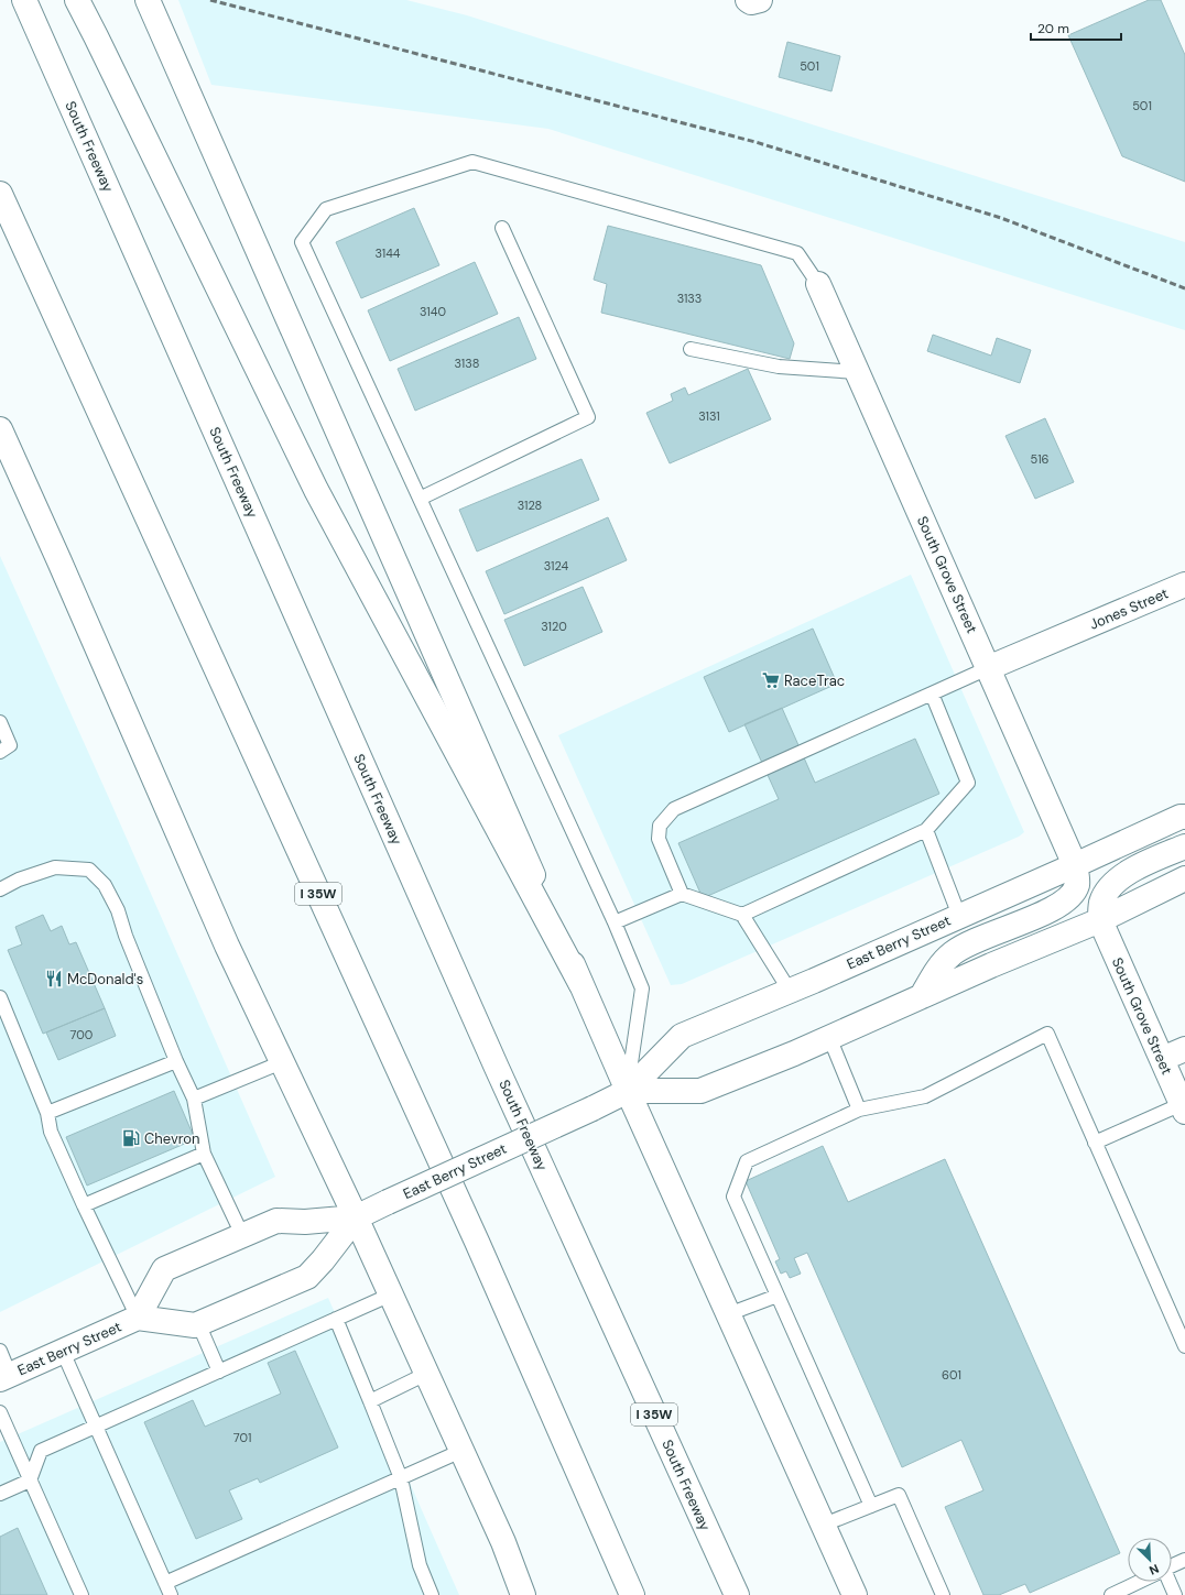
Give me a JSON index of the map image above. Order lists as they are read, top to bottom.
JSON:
{
  "streets": {
    "main road": [
      "South Freeway",
      "South Grove Street",
      "Jones Street",
      "I 35W",
      "East Berry Street"
    ]
  },
  "crossings": [
    ["South Grove Street", "Jones Street"],
    ["South Grove Street", "East Berry Street"]
  ],
  "places": {
    "supermarket": ["RaceTrac"],
    "restaurant": ["McDonald's"],
    "fuel station": ["Chevron"]
  },
  "house_numbers": [
    "501",
    "501",
    "3144",
    "3133",
    "3140",
    "3138",
    "3131",
    "516",
    "3128",
    "3124",
    "3120",
    "700",
    "601",
    "701"
  ],
  "scale_bar": "20 m",
  "north": "bottom right"
}
